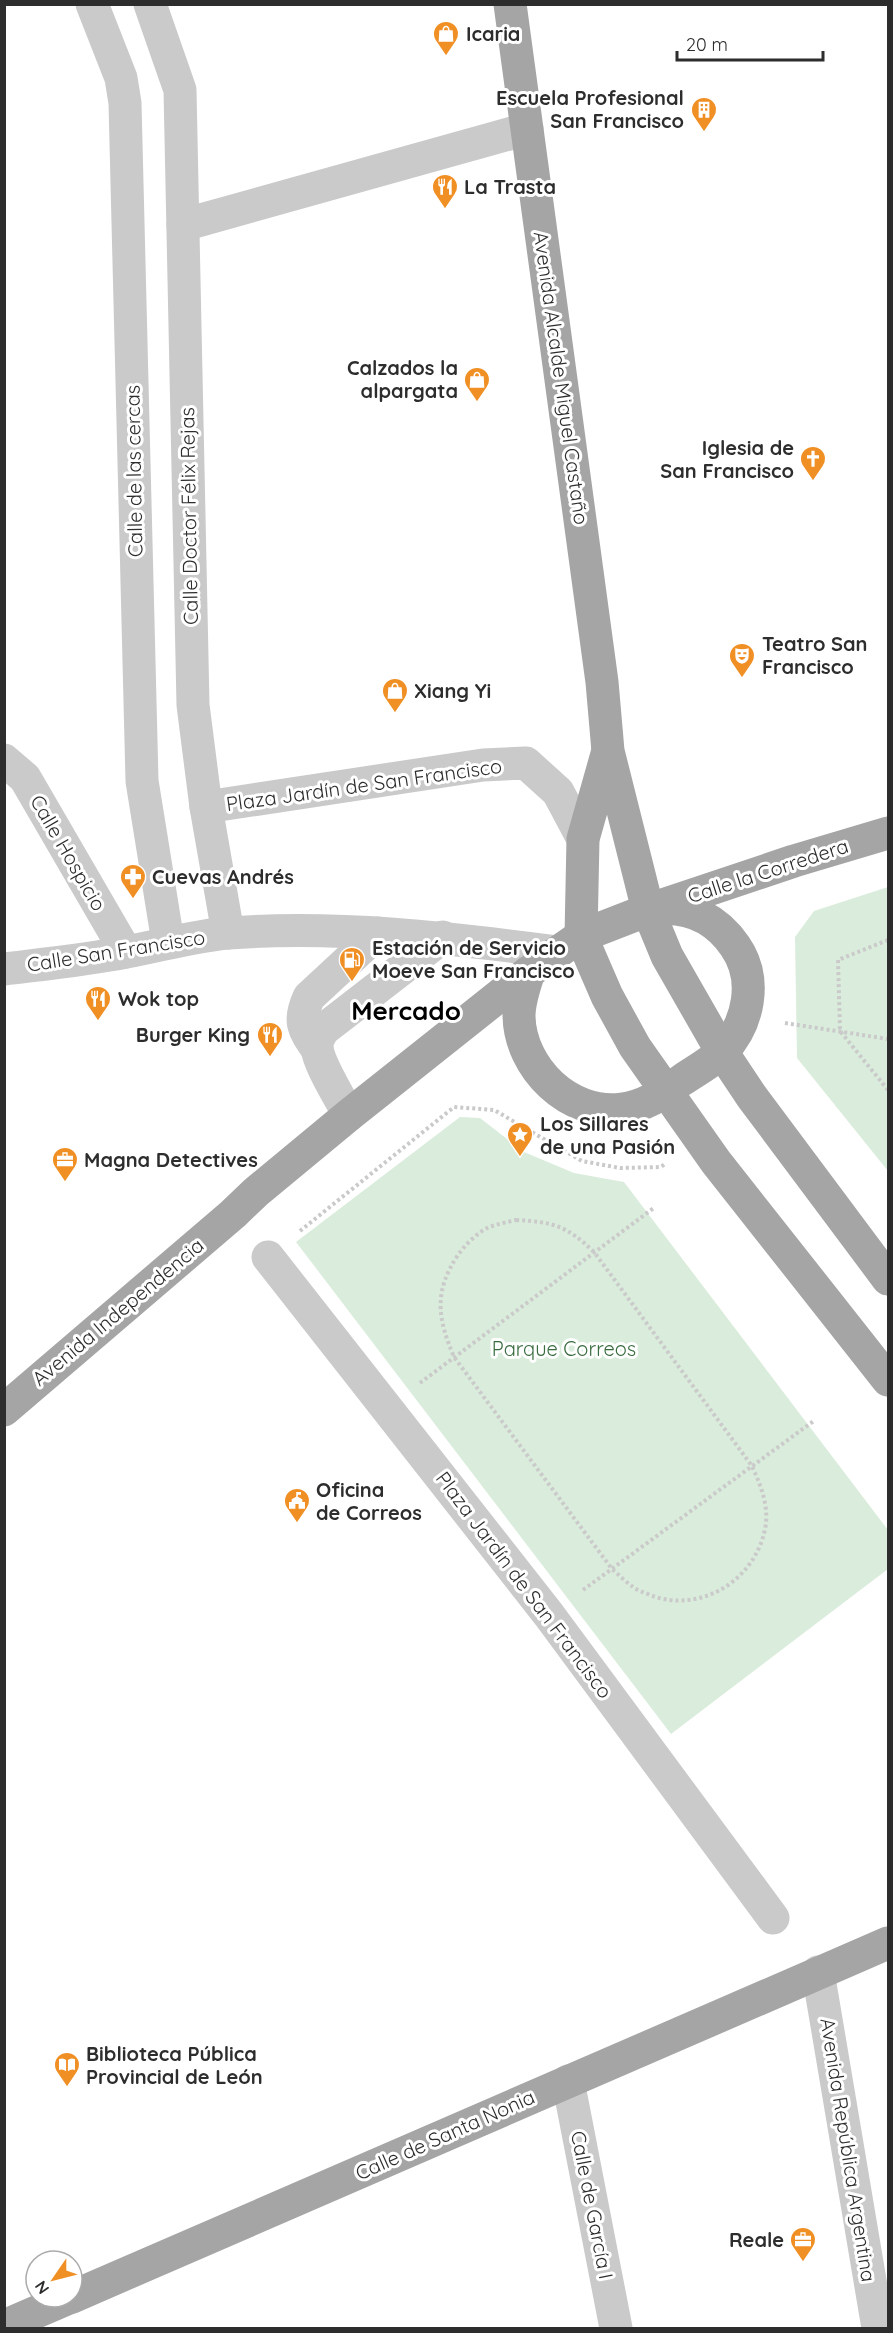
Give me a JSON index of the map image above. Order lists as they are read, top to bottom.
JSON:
{
  "streets": {
    "main road": [
      "Avenida Alcalde Miguel Castaño",
      "Plaza Jardín de San Francisco",
      "Calle la Corredera",
      "Avenida Independencia",
      "Calle de Santa Nonia"
    ],
    "street": [
      "Calle de las cercas",
      "Calle Doctor Félix Rejas",
      "Calle Hospicio",
      "Calle San Francisco",
      "Avenida República Argentina",
      "Calle de García I"
    ]
  },
  "crossings": [
    ["Avenida Alcalde Miguel Castaño", "Plaza Jardín de San Francisco"],
    ["Calle de las cercas", "Calle San Francisco"],
    ["Calle Doctor Félix Rejas", "Plaza Jardín de San Francisco"],
    ["Plaza Jardín de San Francisco", "Calle San Francisco"],
    ["Calle Hospicio", "Calle San Francisco"],
    ["Calle de Santa Nonia", "Avenida República Argentina"],
    ["Calle de Santa Nonia", "Calle de García I"]
  ],
  "districts": ["Mercado"],
  "parks": ["Parque Correos"],
  "places": {
    "shop": ["Icaria", "Calzados la alpargata", "Xiang Yi"],
    "building": ["Escuela Profesional San Francisco"],
    "restaurant": ["La Trasta", "Wok top", "Burger King"],
    "church": ["Iglesia de San Francisco"],
    "theatre": ["Teatro San Francisco"],
    "pharmacy": ["Cuevas Andrés"],
    "fuel station": ["Estación de Servicio Moeve San Francisco"],
    "place": ["Los Sillares de una Pasión"],
    "office": ["Magna Detectives", "Reale"],
    "public building": ["Oficina de Correos"],
    "library": ["Biblioteca Pública Provincial de León"]
  },
  "scale_bar": "20 m",
  "north": "bottom left"
}
